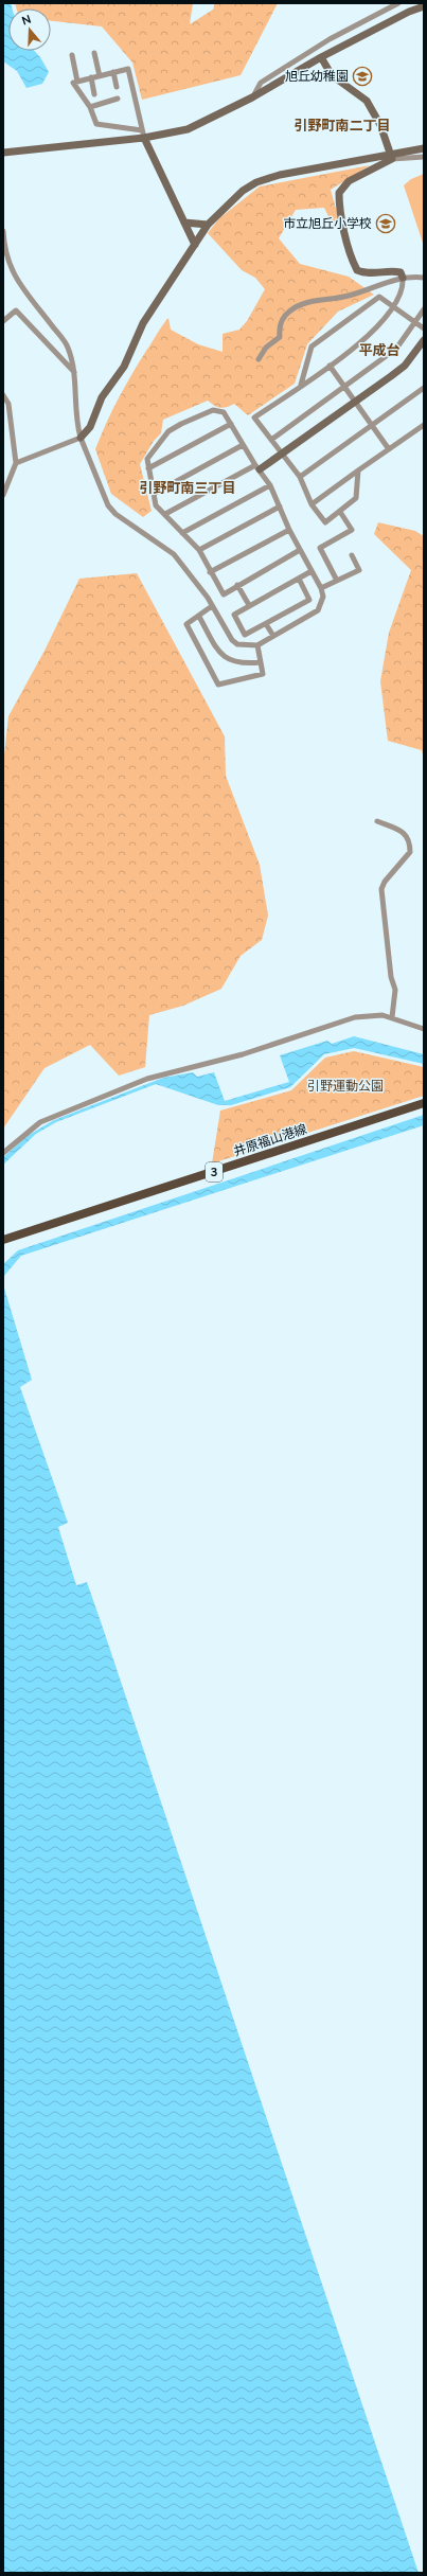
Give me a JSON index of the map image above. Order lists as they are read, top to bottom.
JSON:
{
  "streets": {
    "main road": ["井原福山港線", "3"]
  },
  "districts": ["引野町南二丁目", "平成台", "引野町南三丁目"],
  "parks": ["引野運動公園"],
  "places": {
    "school or university": ["旭丘幼稚園", "市立旭丘小学校"]
  },
  "north": "top"
}
